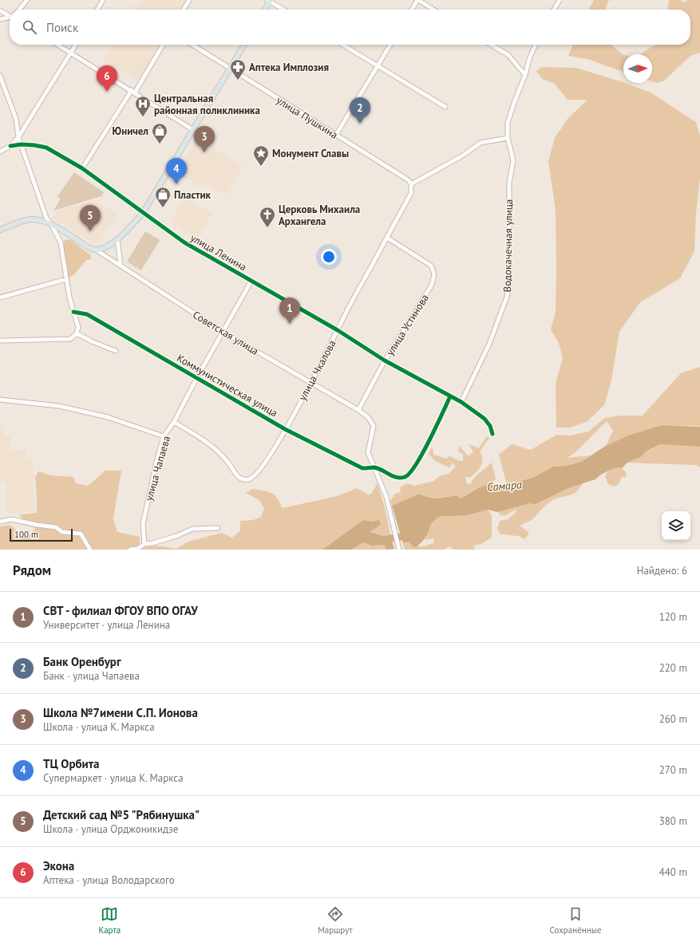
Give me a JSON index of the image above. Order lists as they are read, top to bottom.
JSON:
{
  "streets": {
    "street": [
      "улица Пушкина",
      "Водокачечная улица",
      "улица Ленина",
      "улица Устинова",
      "Советская улица",
      "улица Чкалова",
      "Коммунистическая улица",
      "улица Чапаева"
    ]
  },
  "crossings": [
    ["улица Пушкина", "улица Чкалова"],
    ["Водокачечная улица", "улица Ленина"],
    ["улица Ленина", "улица Устинова"],
    ["улица Ленина", "улица Чкалова"],
    ["улица Ленина", "улица Чапаева"],
    ["улица Устинова", "Советская улица"],
    ["улица Устинова", "улица Чкалова"],
    ["Советская улица", "улица Чкалова"],
    ["Советская улица", "улица Чапаева"],
    ["улица Чкалова", "Коммунистическая улица"],
    ["улица Чкалова", "улица Чапаева"],
    ["Коммунистическая улица", "улица Чапаева"]
  ],
  "water": ["Самара"],
  "places": {
    "pharmacy": ["Аптека Имплозия"],
    "hospital": ["Центральная районная поликлиника"],
    "shop": ["Юничел", "Пластик"],
    "place": ["Монумент Славы"],
    "church": ["Церковь Михаила Архангела"]
  },
  "scale_bar": "100 m",
  "north": "right",
  "page": {
    "search": "Поиск",
    "pins": [
      "6",
      "2",
      "3",
      "4",
      "5",
      "1"
    ],
    "scale": "100 m",
    "heading": ["Рядом", "Найдено: 6"],
    "list": [
      {
        "mark": "1",
        "name": "СВТ - филиал ФГОУ ВПО ОГАУ",
        "note": "Университет · улица Ленина",
        "value": "120 m"
      },
      {
        "mark": "2",
        "name": "Банк Оренбург",
        "note": "Банк · улица Чапаева",
        "value": "220 m"
      },
      {
        "mark": "3",
        "name": "Школа №7имени С.П. Ионова",
        "note": "Школа · улица К. Маркса",
        "value": "260 m"
      },
      {
        "mark": "4",
        "name": "ТЦ Орбита",
        "note": "Супермаркет · улица К. Маркса",
        "value": "270 m"
      },
      {
        "mark": "5",
        "name": "Детский сад №5 \"Рябинушка\"",
        "note": "Школа · улица Орджоникидзе",
        "value": "380 m"
      },
      {
        "mark": "6",
        "name": "Экона",
        "note": "Аптека · улица Володарского",
        "value": "440 m"
      }
    ],
    "nav": ["Карта", "Маршрут", "Сохранённые"]
  }
}
